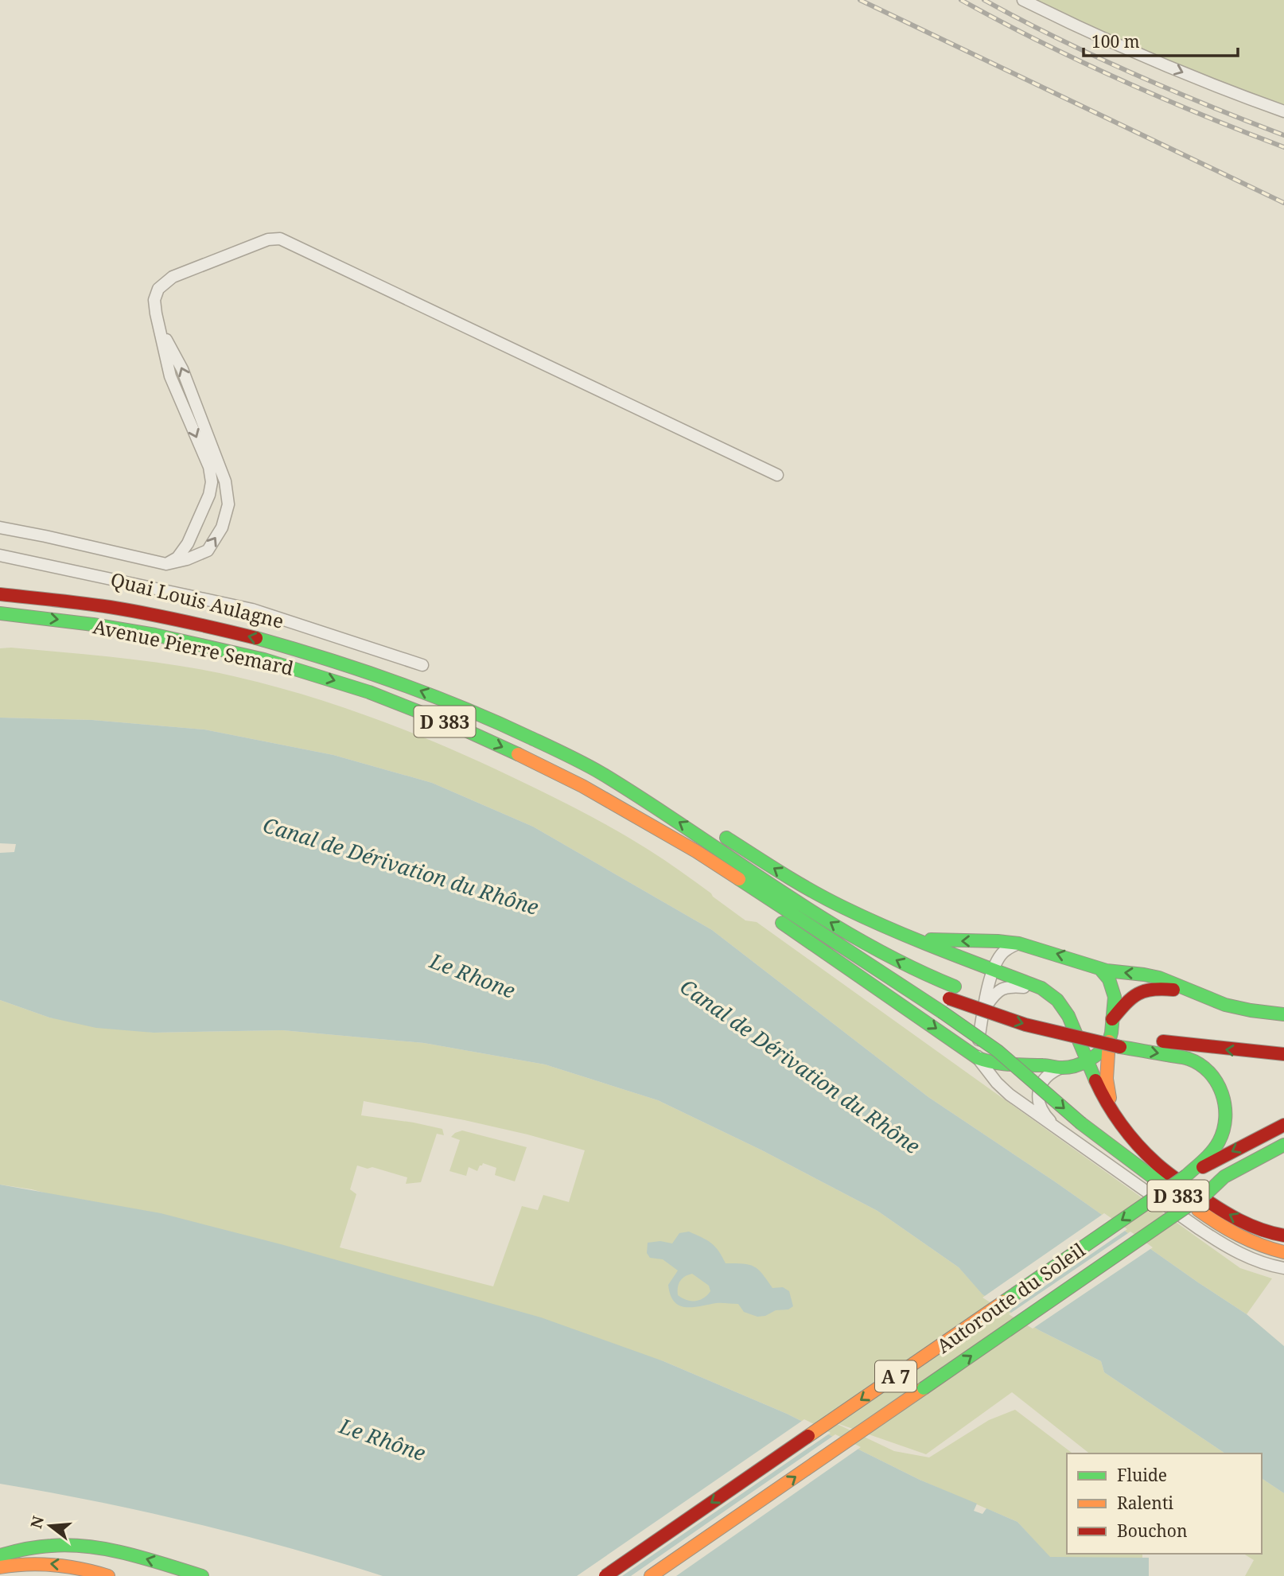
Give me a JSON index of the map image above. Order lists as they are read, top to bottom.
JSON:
{
  "streets": {
    "main road": [
      "Avenue Pierre Semard",
      "D 383",
      "Autoroute du Soleil",
      "A 7"
    ],
    "street": ["Quai Louis Aulagne"]
  },
  "crossings": [
    ["Avenue Pierre Semard", "D 383"]
  ],
  "water": ["Canal de Dérivation du Rhône", "Le Rhone", "Le Rhône"],
  "legend": ["Fluide", "Ralenti", "Bouchon"],
  "scale_bar": "100 m",
  "north": "left"
}
